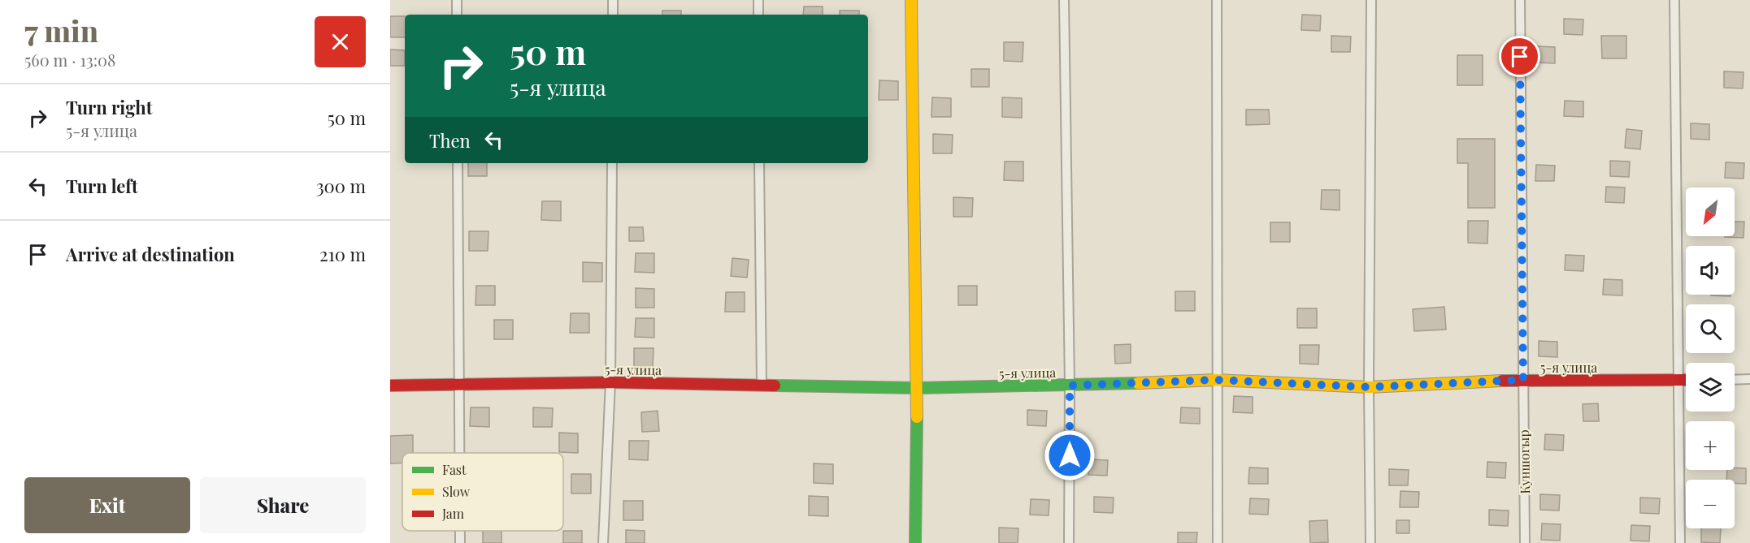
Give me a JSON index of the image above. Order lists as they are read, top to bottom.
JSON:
{
  "streets": {
    "street": ["5-я улица", "Куншогыр"]
  },
  "crossings": [
    ["5-я улица", "Куншогыр"]
  ],
  "legend": ["Fast", "Slow", "Jam"],
  "north": "bottom left",
  "page": {
    "heading": ["7 min", "560 m · 13:08"],
    "turn": ["50 m", "5-я улица"],
    "list": [
      {
        "name": "Turn right",
        "note": "5-я улица",
        "value": "50 m"
      },
      {
        "name": "Turn left",
        "value": "300 m"
      },
      {
        "name": "Arrive at destination",
        "value": "210 m"
      }
    ],
    "then": "Then",
    "map_buttons": ["+", "−"],
    "buttons": ["Exit", "Share"]
  }
}
